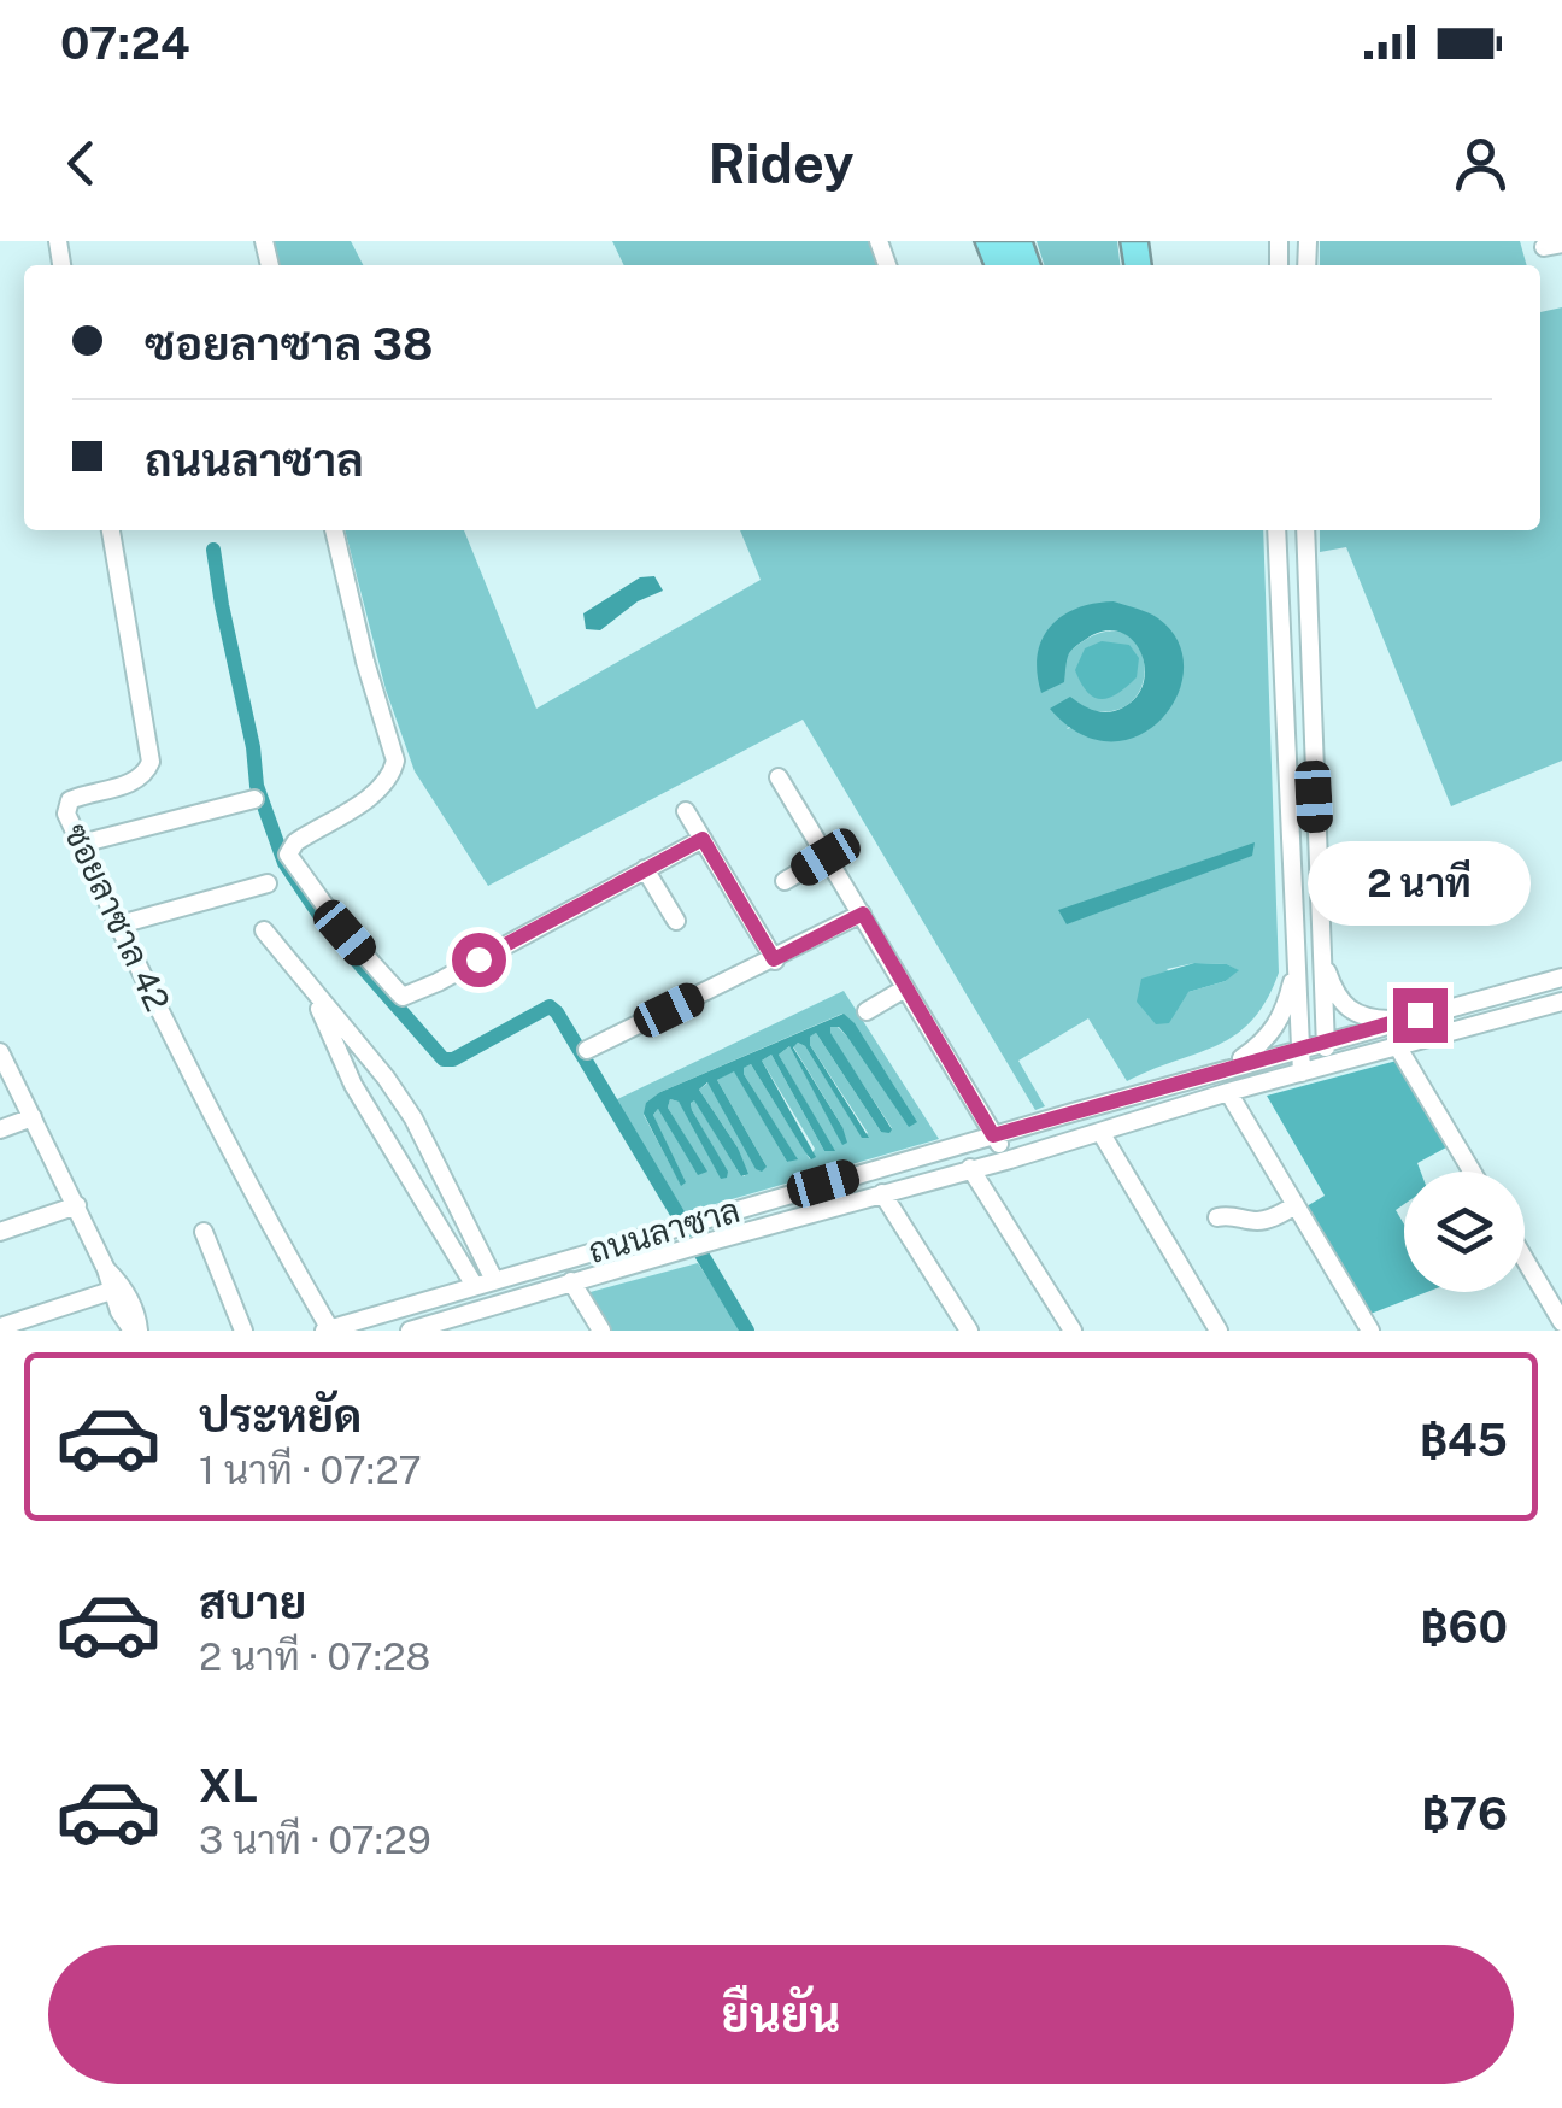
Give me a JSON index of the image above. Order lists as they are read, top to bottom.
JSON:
{
  "streets": {
    "street": ["ซอยลาซาล 42", "ถนนลาซาล"]
  },
  "crossings": [
    ["ซอยลาซาล 42", "ถนนลาซาล"]
  ],
  "page": {
    "status": "07:24",
    "header": "Ridey",
    "banner": ["ซอยลาซาล 38", "ถนนลาซาล"],
    "bubble": "2 นาที",
    "list": [
      {
        "name": "ประหยัด",
        "note": "1 นาที · 07:27",
        "value": "฿45"
      },
      {
        "name": "สบาย",
        "note": "2 นาที · 07:28",
        "value": "฿60"
      },
      {
        "name": "XL",
        "note": "3 นาที · 07:29",
        "value": "฿76"
      }
    ],
    "buttons": "ยืนยัน"
  }
}
